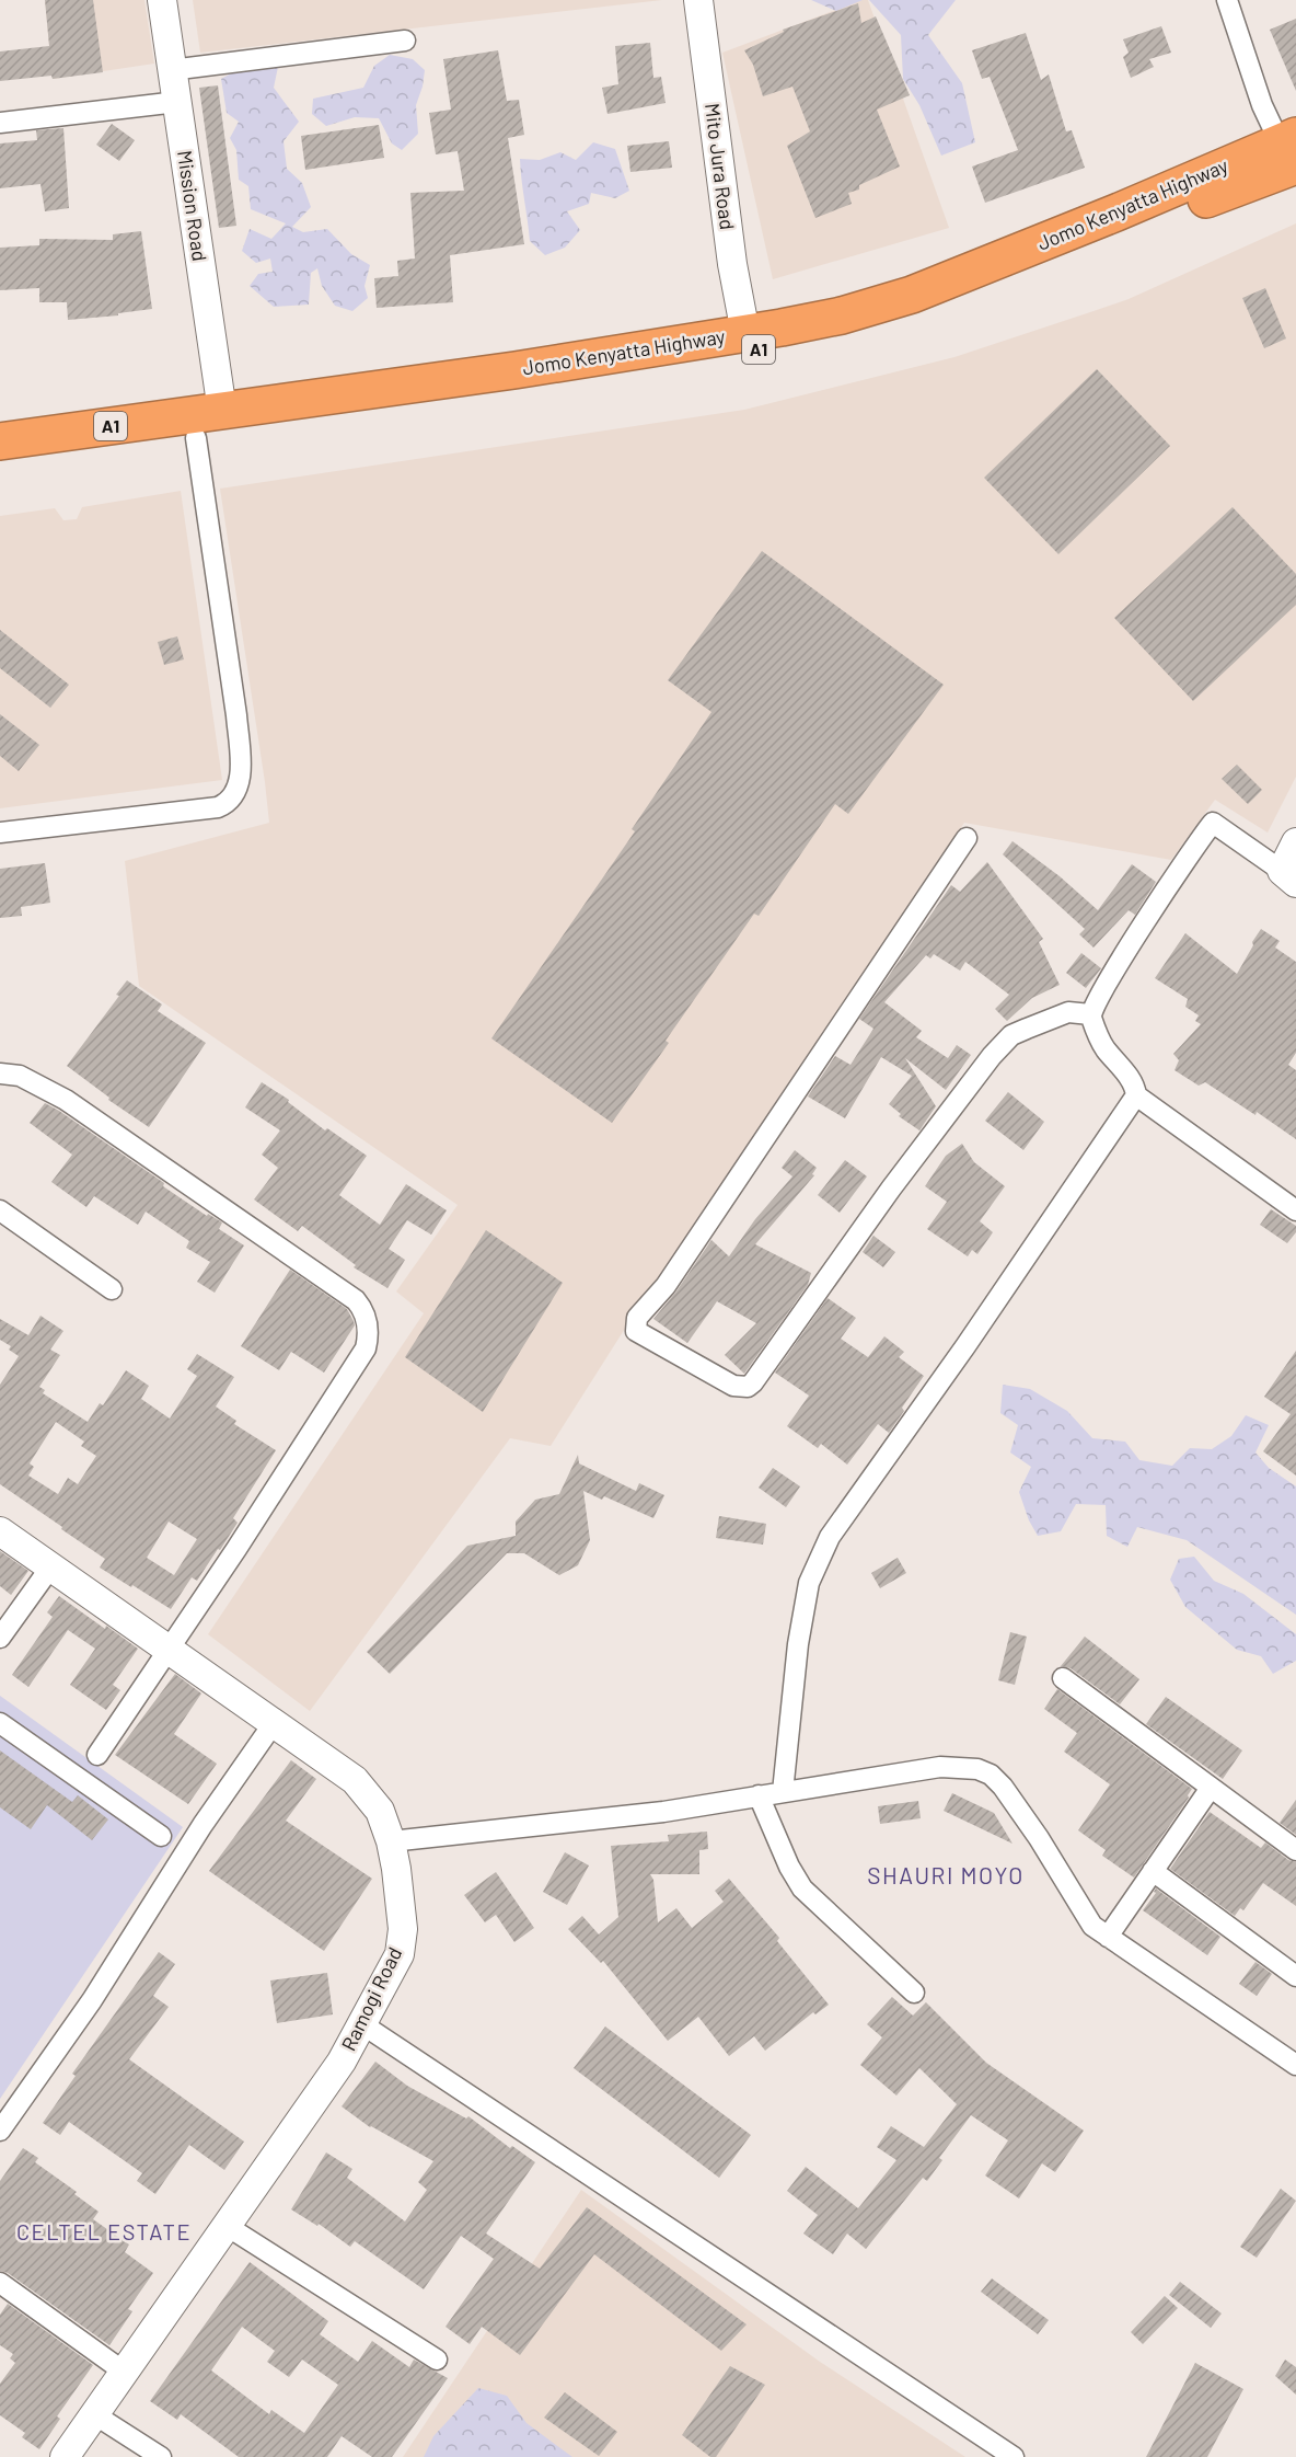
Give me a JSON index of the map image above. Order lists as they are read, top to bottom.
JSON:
{
  "streets": {
    "highway": ["Jomo Kenyatta Highway", "A1"],
    "street": ["Mito Jura Road", "Mission Road", "Ramogi Road"]
  },
  "crossings": [
    ["Mito Jura Road", "Jomo Kenyatta Highway"],
    ["Jomo Kenyatta Highway", "Mission Road"]
  ],
  "districts": ["SHAURI MOYO", "CELTEL ESTATE"]
}
